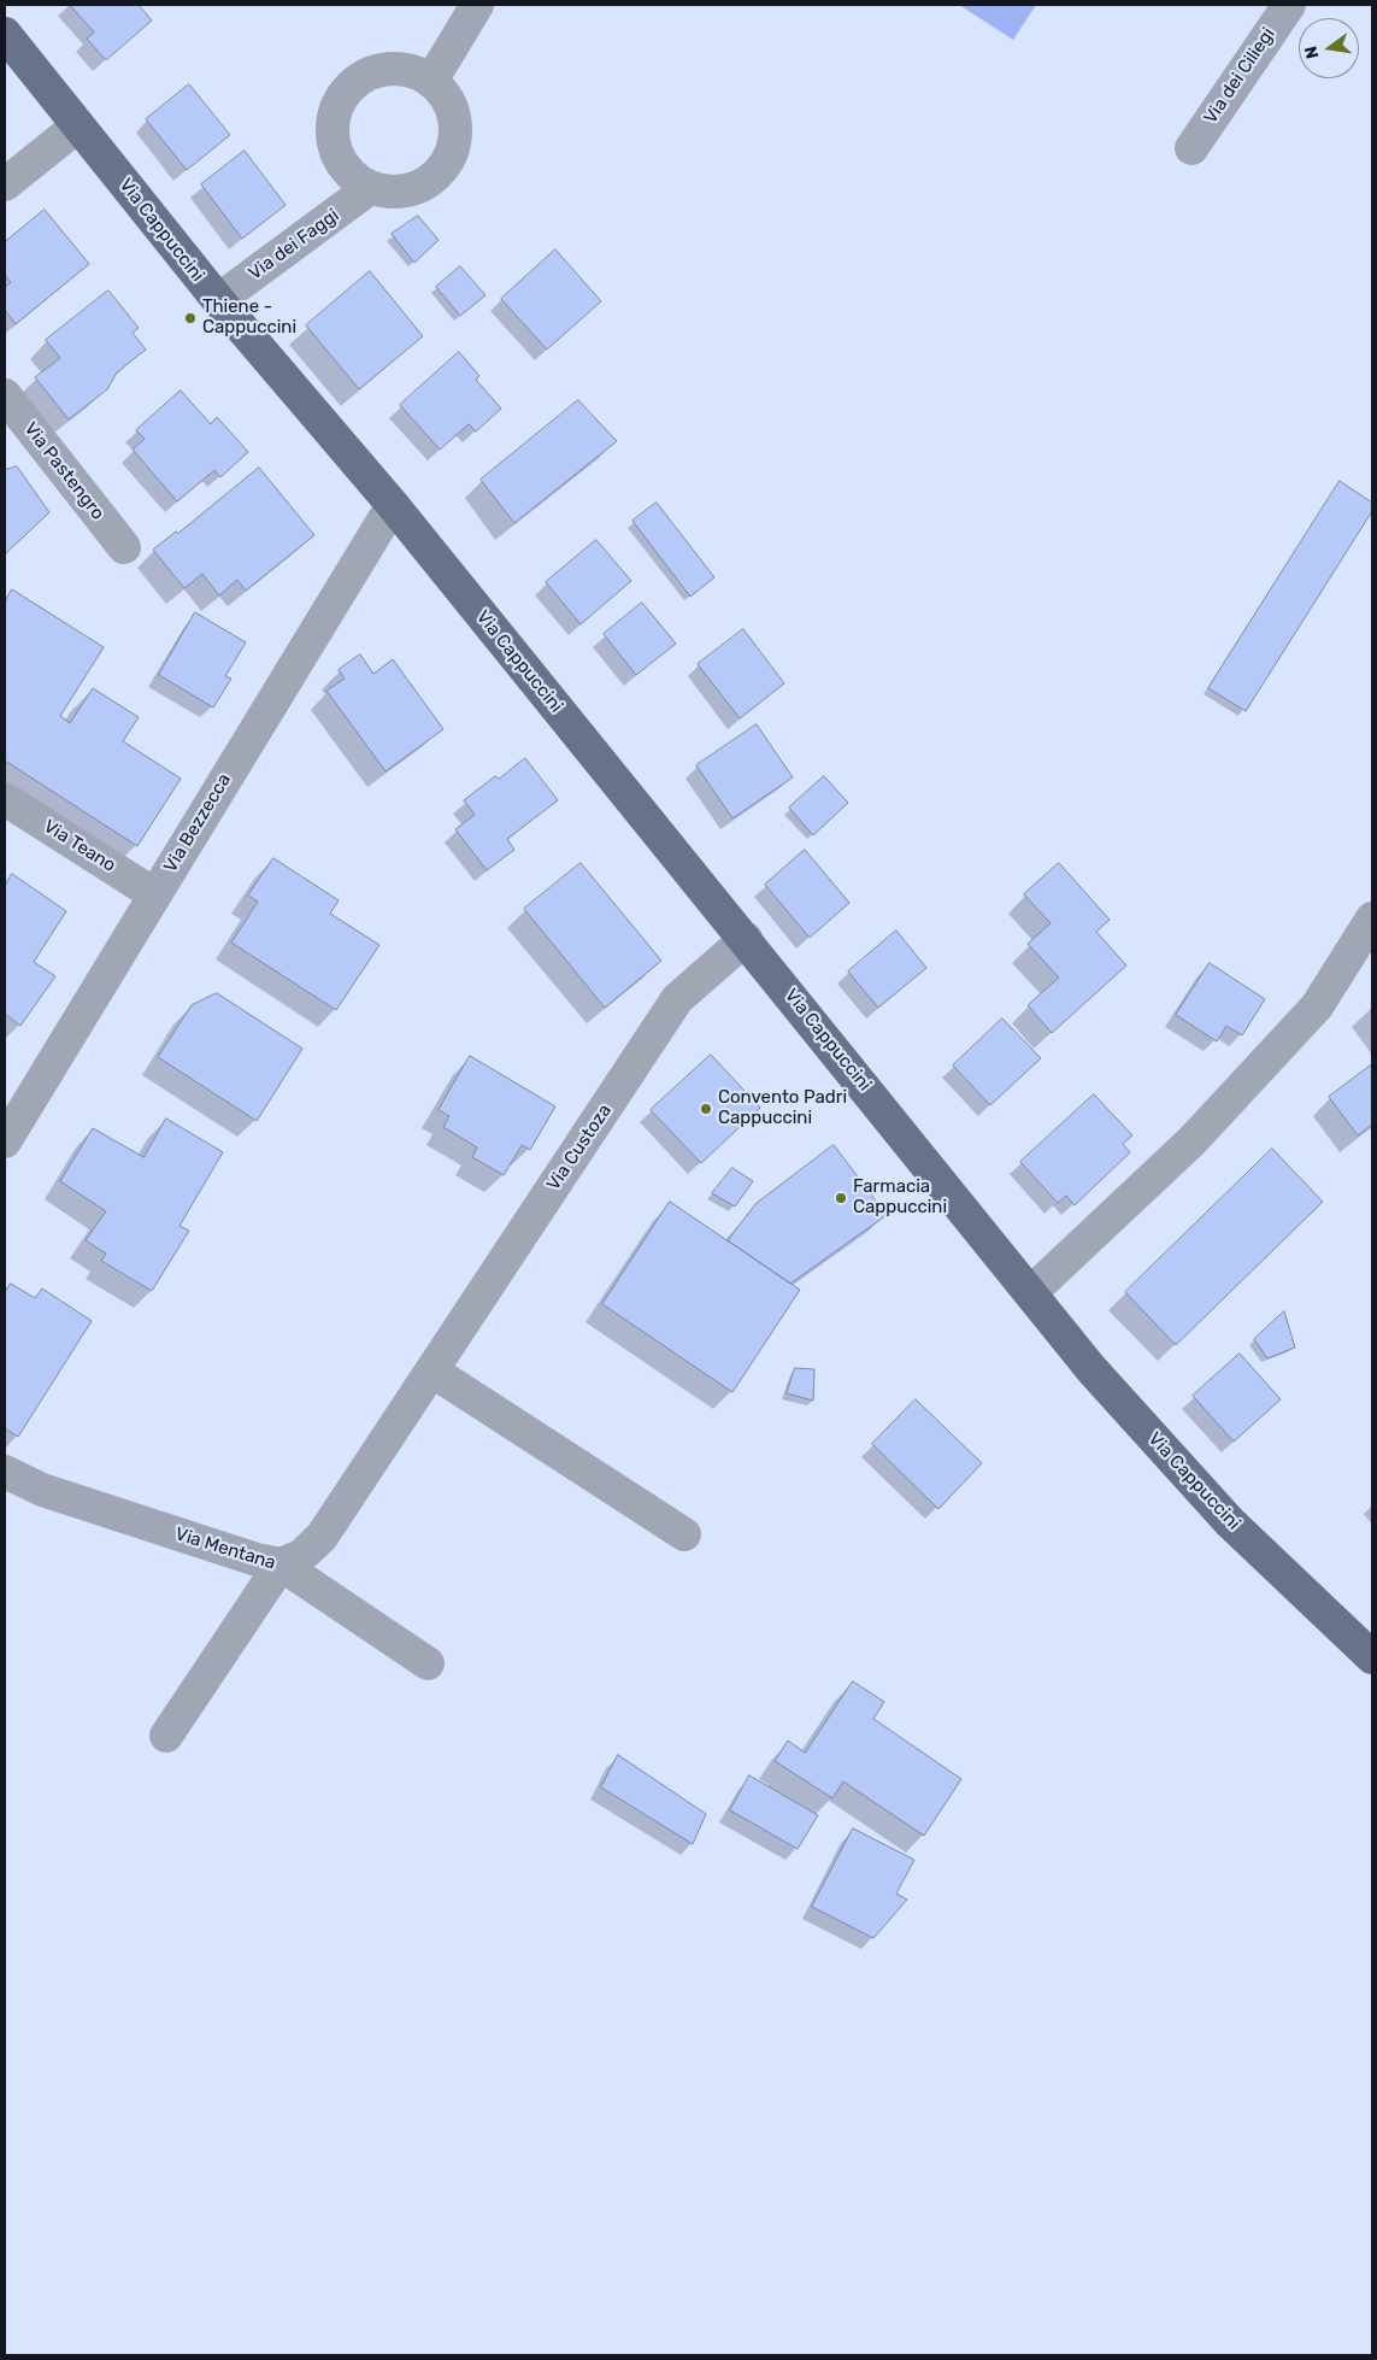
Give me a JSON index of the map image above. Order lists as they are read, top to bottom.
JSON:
{
  "streets": {
    "main road": ["Via Cappuccini"],
    "street": [
      "Via dei Ciliegi",
      "Via dei Faggi",
      "Via Pastengro",
      "Via Bezzecca",
      "Via Teano",
      "Via Custoza",
      "Via Mentana"
    ]
  },
  "crossings": [
    ["Via Cappuccini", "Via dei Faggi"],
    ["Via Cappuccini", "Via Bezzecca"],
    ["Via Cappuccini", "Via Custoza"],
    ["Via Bezzecca", "Via Teano"],
    ["Via Custoza", "Via Mentana"]
  ],
  "places": ["Thiene - Cappuccini", "Convento Padri Cappuccini", "Farmacia Cappuccini"],
  "north": "left"
}
